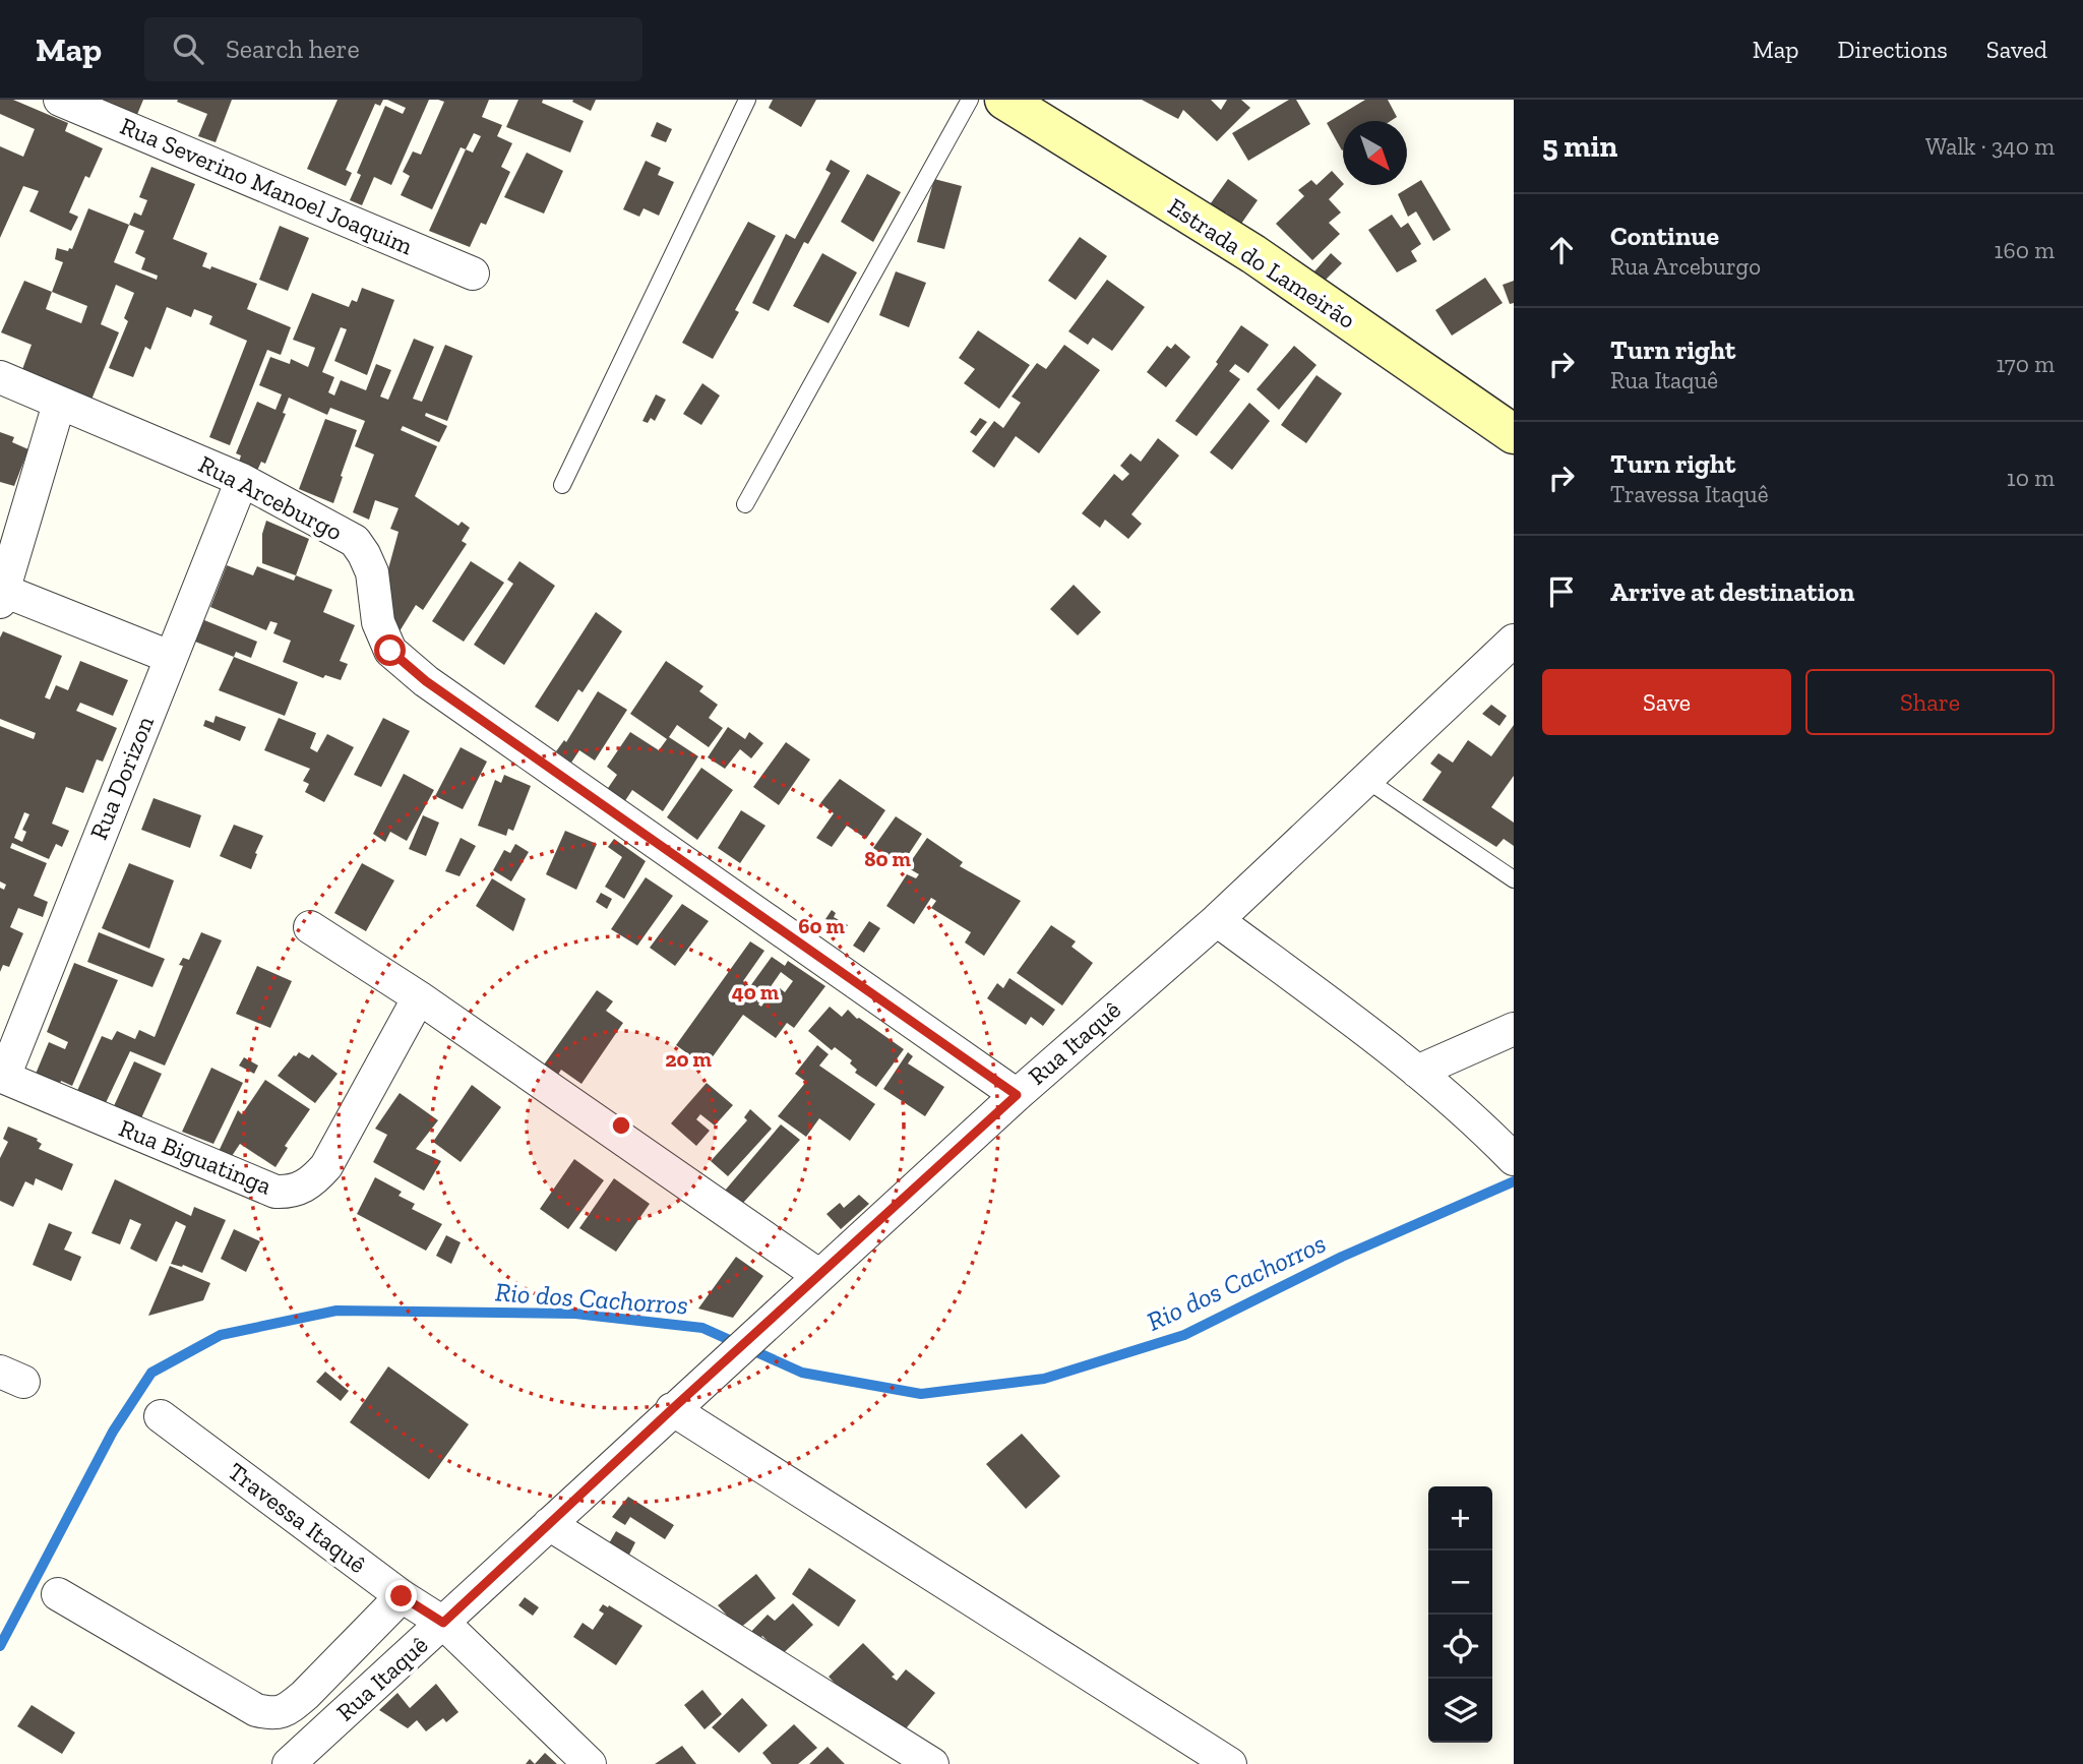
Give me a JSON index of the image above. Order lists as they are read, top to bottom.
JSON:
{
  "streets": {
    "main road": ["Estrada do Lameirão"],
    "street": [
      "Rua Severino Manoel Joaquim",
      "Rua Arceburgo",
      "Rua Dorizon",
      "Rua Itaquê",
      "Rua Biguatinga",
      "Travessa Itaquê"
    ]
  },
  "crossings": [
    ["Rua Arceburgo", "Rua Dorizon"],
    ["Rua Arceburgo", "Rua Itaquê"],
    ["Rua Dorizon", "Rua Biguatinga"],
    ["Rua Itaquê", "Travessa Itaquê"]
  ],
  "water": ["Rio dos Cachorros"],
  "north": "bottom right",
  "page": {
    "header": "Map",
    "search": "Search here",
    "nav": ["Map", "Directions", "Saved"],
    "heading": ["5 min", "Walk · 340 m"],
    "list": [
      ["Continue", "Rua Arceburgo", "160 m"],
      ["Turn right", "Rua Itaquê", "170 m"],
      ["Turn right", "Travessa Itaquê", "10 m"],
      "Arrive at destination"
    ],
    "buttons": ["Save", "Share"],
    "map_buttons": ["+", "−"]
  },
  "rings": [
    "80 m",
    "60 m",
    "40 m",
    "20 m"
  ]
}
